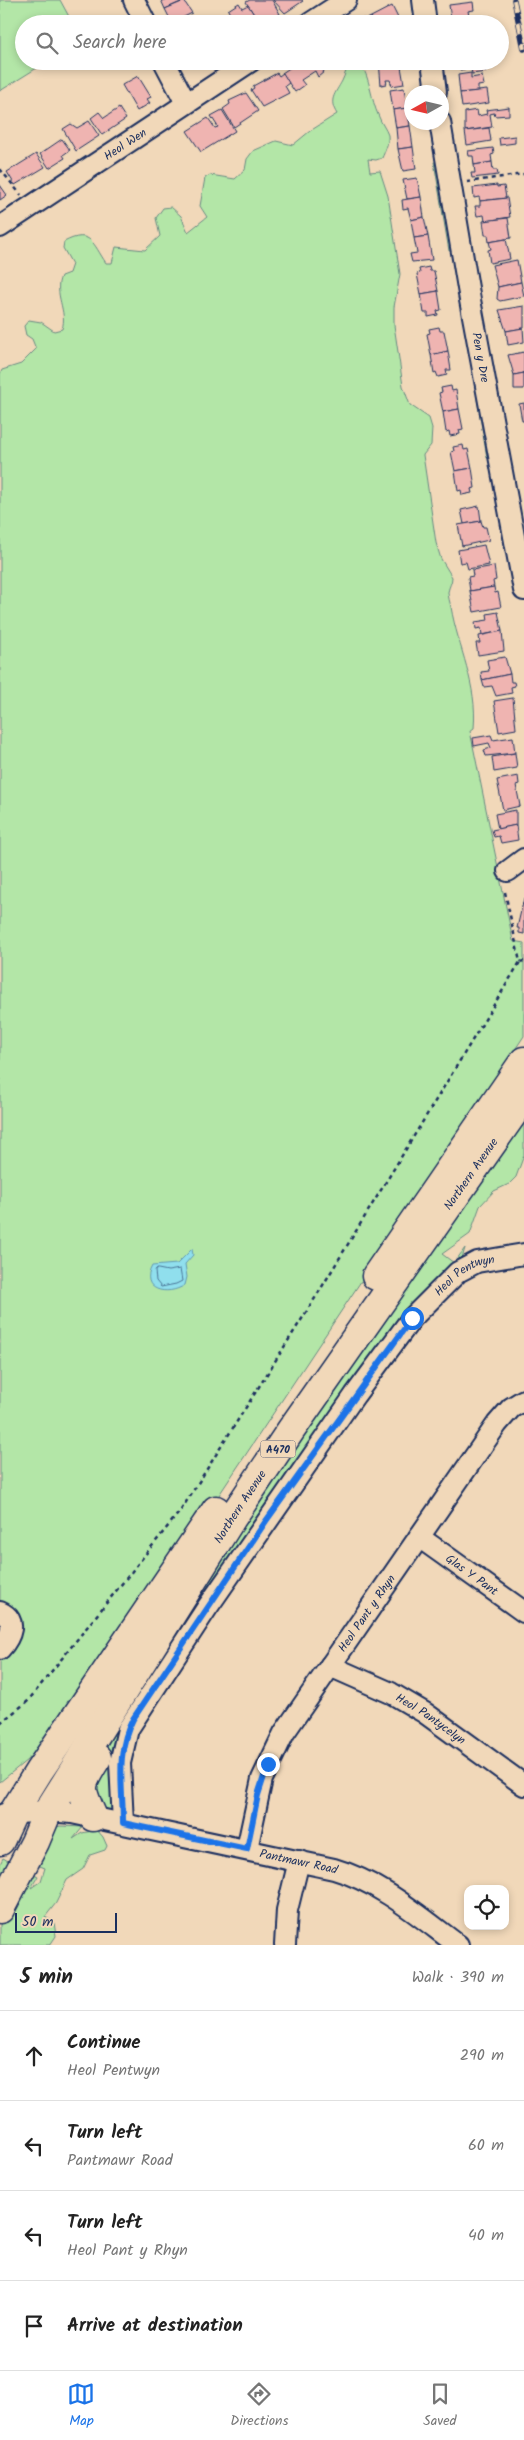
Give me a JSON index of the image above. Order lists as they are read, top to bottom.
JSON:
{
  "streets": {
    "highway": ["Northern Avenue", "A470"],
    "street": [
      "Heol Wen",
      "Pen y Dre",
      "Heol Pentwyn",
      "Glas Y Pant",
      "Heol Pant y Rhyn",
      "Heol Pantycelyn",
      "Pantmawr Road"
    ]
  },
  "crossings": [
    ["Northern Avenue", "Pantmawr Road"],
    ["Heol Pentwyn", "Pantmawr Road"],
    ["Glas Y Pant", "Heol Pant y Rhyn"],
    ["Heol Pant y Rhyn", "Heol Pantycelyn"],
    ["Heol Pant y Rhyn", "Pantmawr Road"]
  ],
  "scale_bar": "50 m",
  "north": "left",
  "page": {
    "search": "Search here",
    "scale": "50 m",
    "heading": ["5 min", "Walk · 390 m"],
    "list": [
      ["Continue", "Heol Pentwyn", "290 m"],
      ["Turn left", "Pantmawr Road", "60 m"],
      ["Turn left", "Heol Pant y Rhyn", "40 m"],
      "Arrive at destination"
    ],
    "nav": ["Map", "Directions", "Saved"]
  }
}
